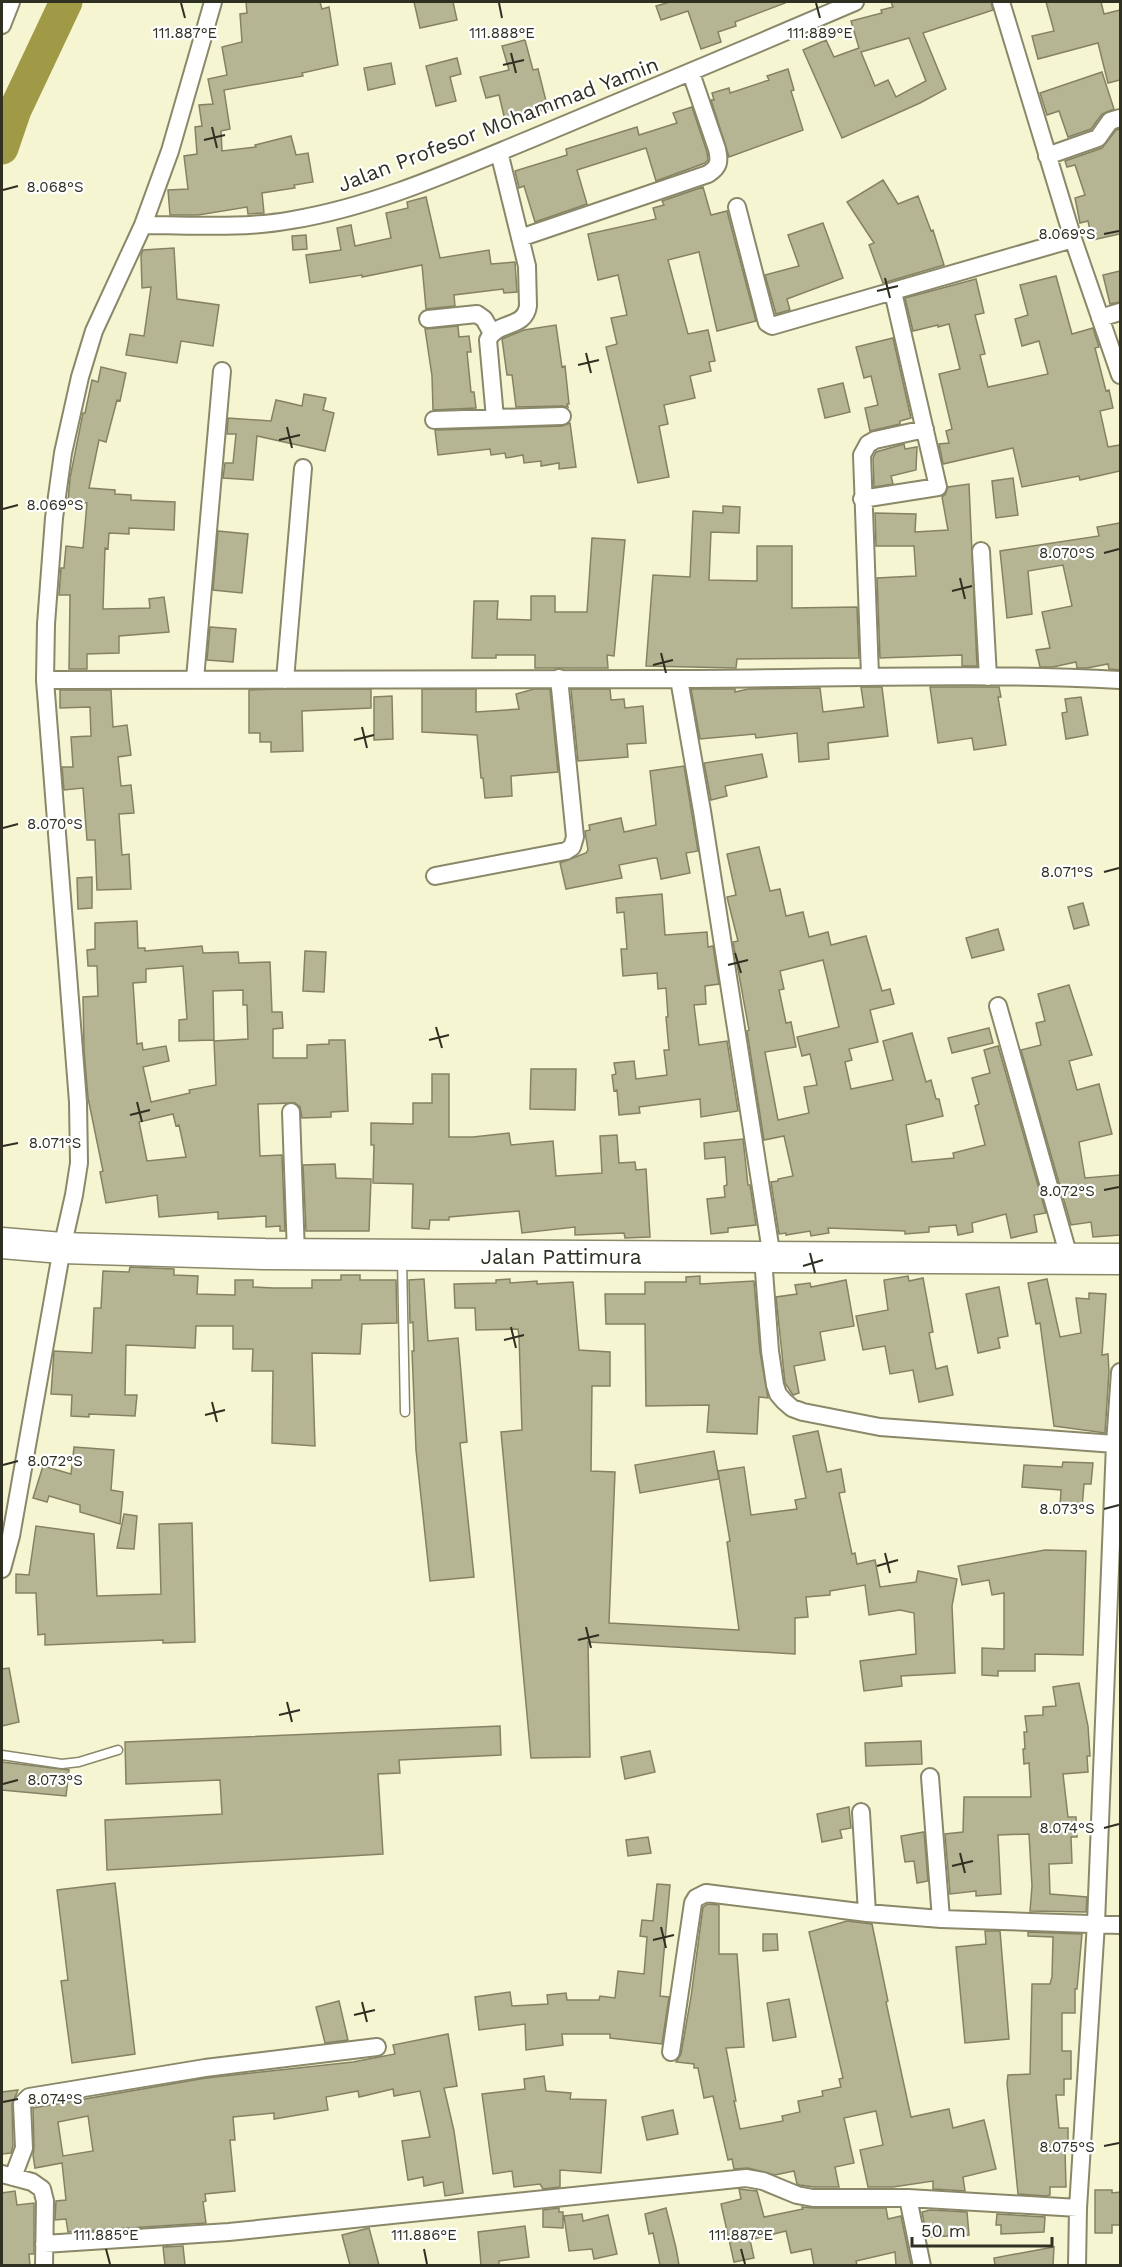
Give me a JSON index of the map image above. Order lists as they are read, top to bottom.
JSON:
{
  "streets": {
    "highway": ["Jalan Pattimura"],
    "street": ["Jalan Profesor Mohammad Yamin"]
  },
  "scale_bar": "50 m",
  "coordinates": [
    "111.887°E",
    "111.888°E",
    "111.889°E",
    "8.068°S",
    "8.069°S",
    "8.070°S",
    "8.071°S",
    "8.072°S",
    "8.073°S",
    "8.074°S",
    "8.075°S",
    "111.885°E",
    "111.886°E"
  ]
}
